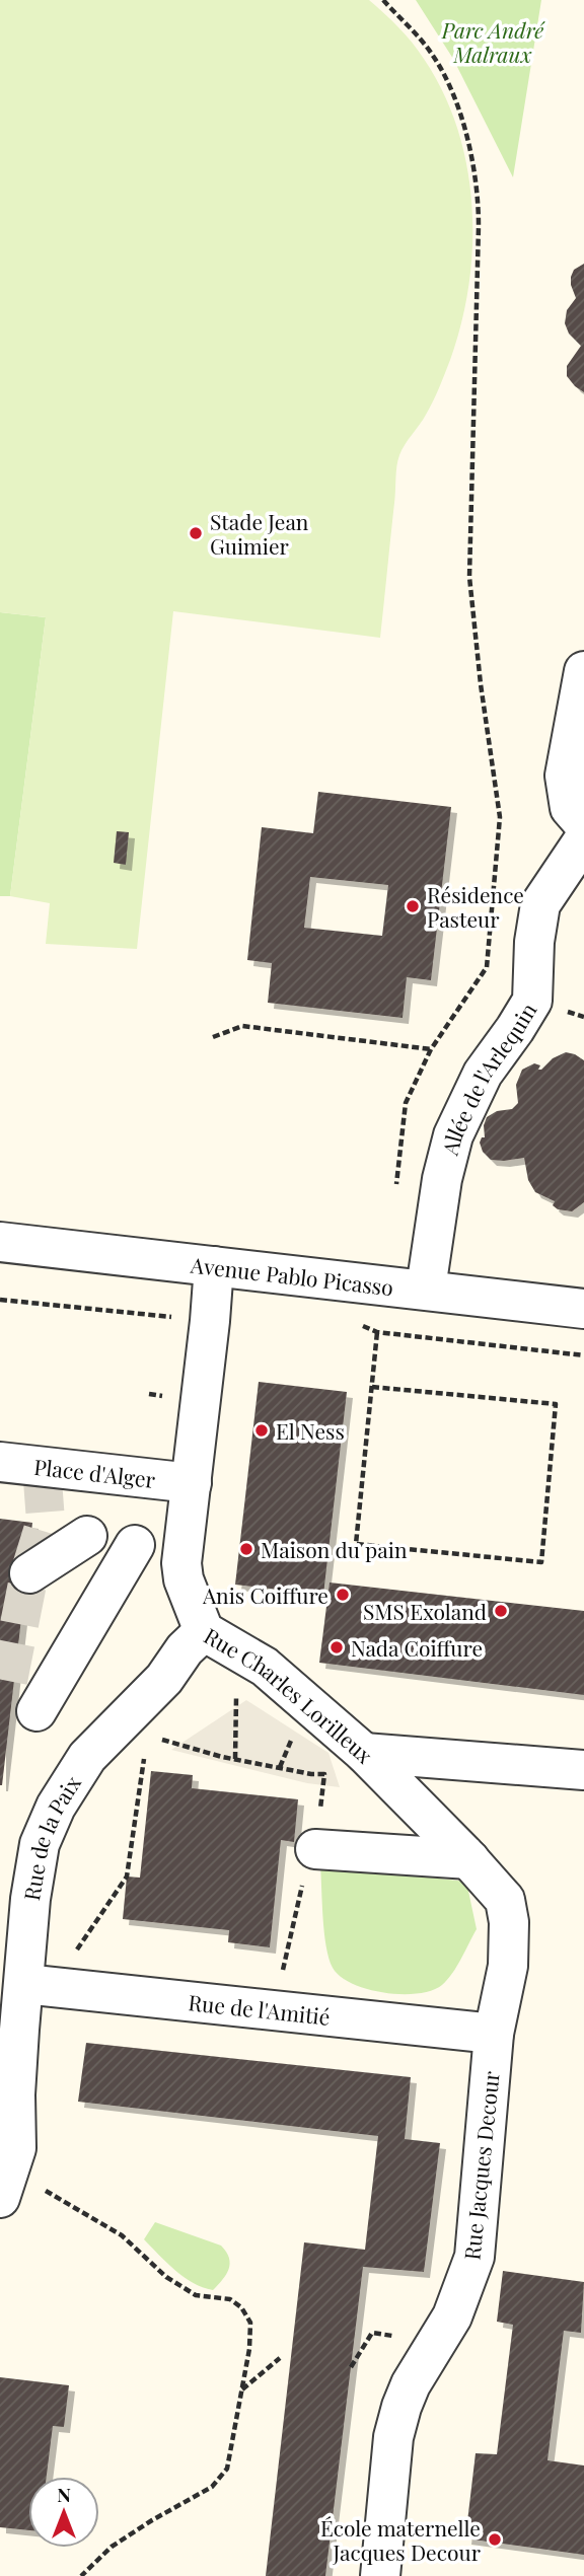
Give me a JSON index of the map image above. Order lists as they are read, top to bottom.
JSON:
{
  "streets": {
    "street": [
      "Allée de l'Arlequin",
      "Avenue Pablo Picasso",
      "Place d'Alger",
      "Rue Charles Lorilleux",
      "Rue de la Paix",
      "Rue de l'Amitié",
      "Rue Jacques Decour"
    ]
  },
  "crossings": [
    ["Allée de l'Arlequin", "Avenue Pablo Picasso"],
    ["Avenue Pablo Picasso", "Rue Charles Lorilleux"],
    ["Place d'Alger", "Rue Charles Lorilleux"],
    ["Rue Charles Lorilleux", "Rue de la Paix"],
    ["Rue Charles Lorilleux", "Rue de l'Amitié"],
    ["Rue Charles Lorilleux", "Rue Jacques Decour"],
    ["Rue de la Paix", "Rue de l'Amitié"],
    ["Rue de l'Amitié", "Rue Jacques Decour"]
  ],
  "parks": ["Parc André Malraux"],
  "places": [
    "Stade Jean Guimier",
    "Résidence Pasteur",
    "El Ness",
    "Maison du pain",
    "Anis Coiffure",
    "SMS Exoland",
    "Nada Coiffure",
    "École maternelle Jacques Decour"
  ],
  "north": "top"
}
